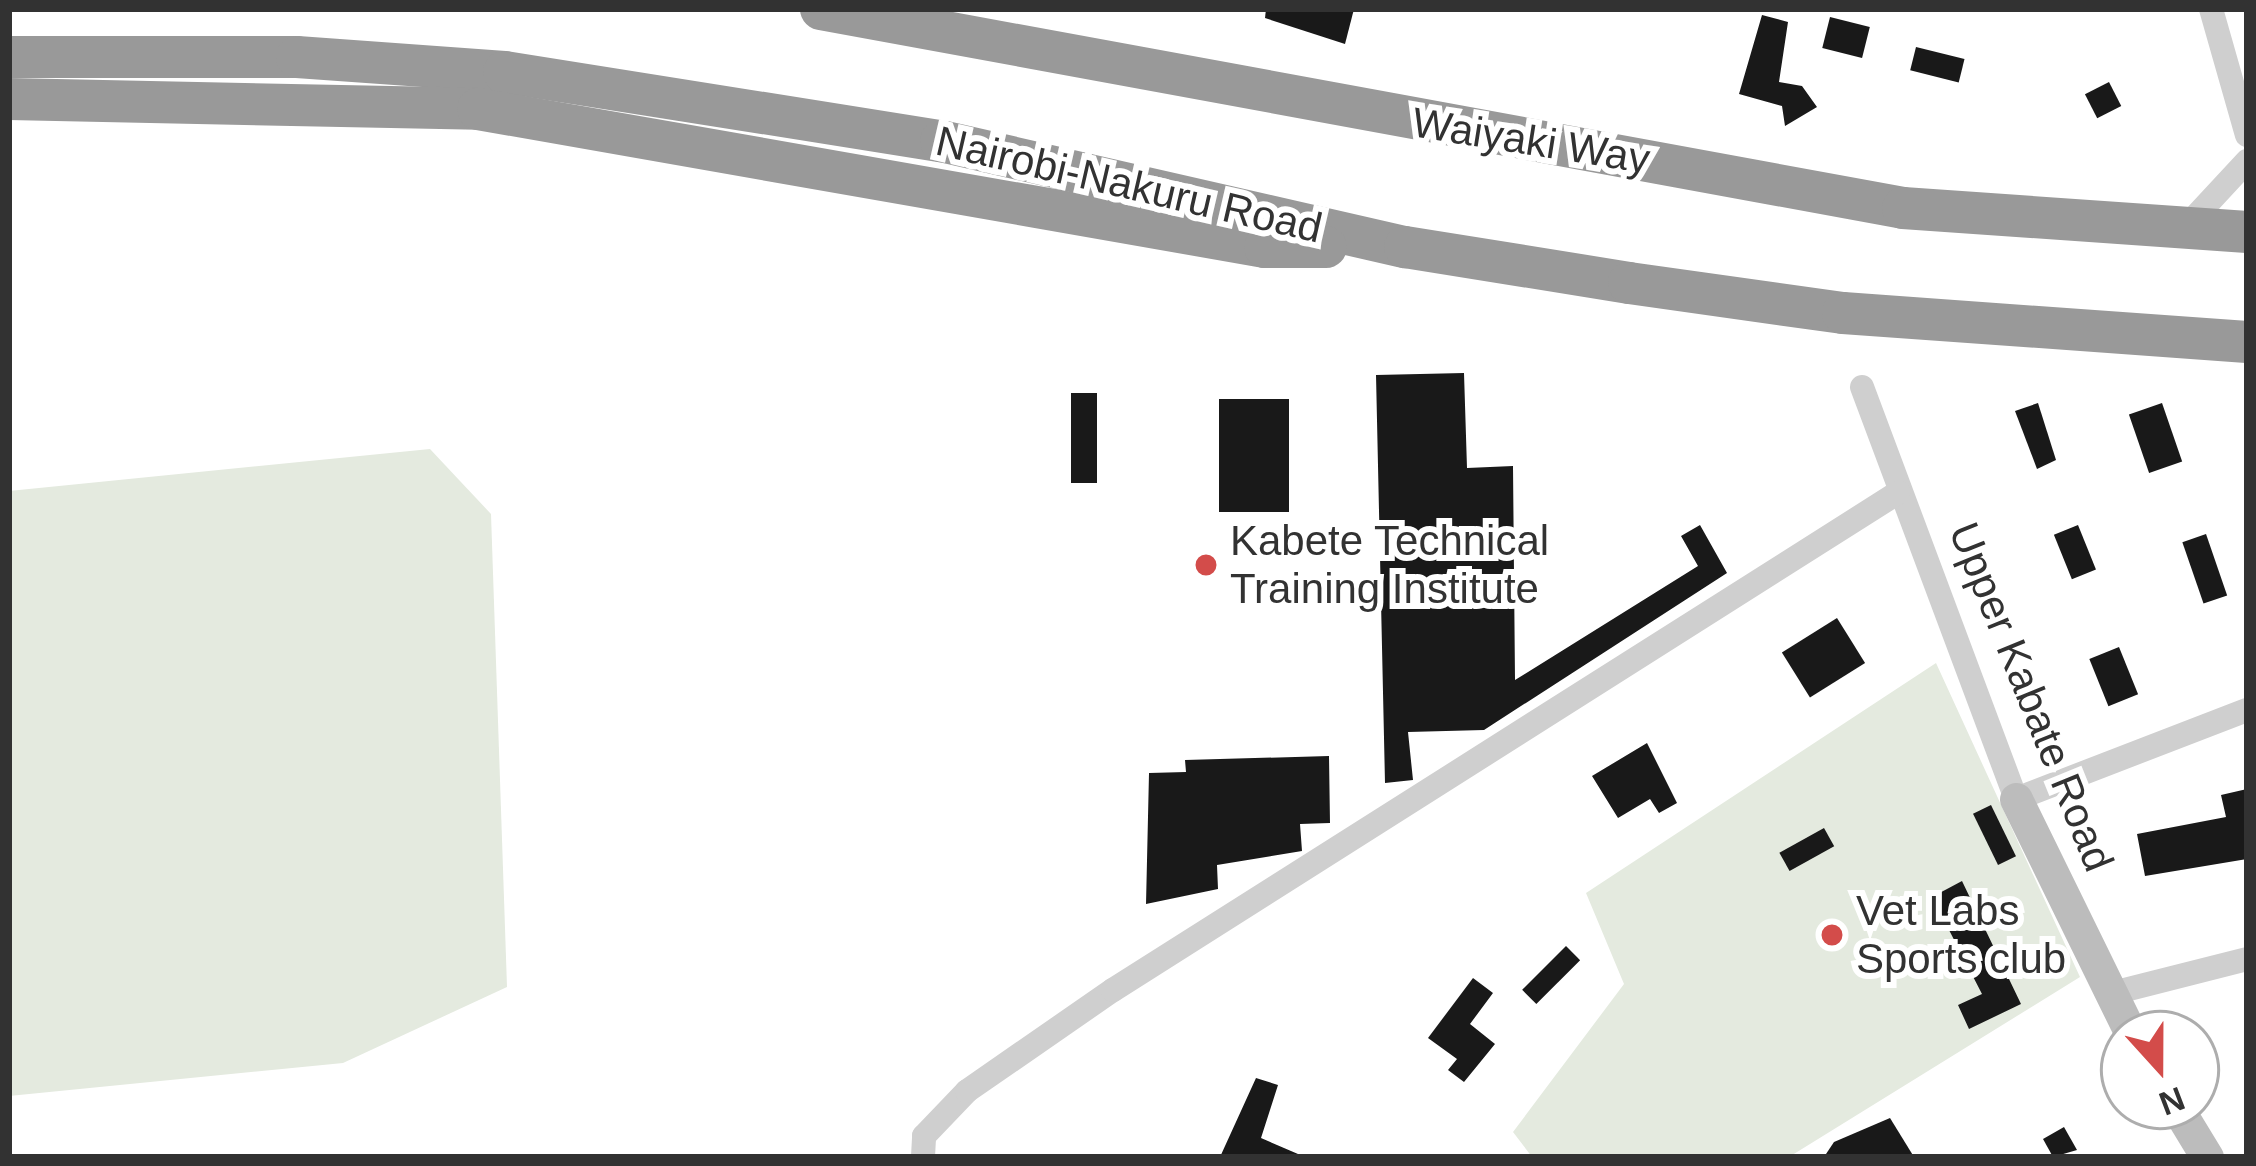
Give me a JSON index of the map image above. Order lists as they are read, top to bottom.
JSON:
{
  "streets": {
    "highway": ["Waiyaki Way", "Nairobi-Nakuru Road"],
    "street": ["Upper Kabate Road"]
  },
  "places": ["Kabete Technical Training Institute", "Vet Labs Sports club"],
  "north": "bottom"
}
